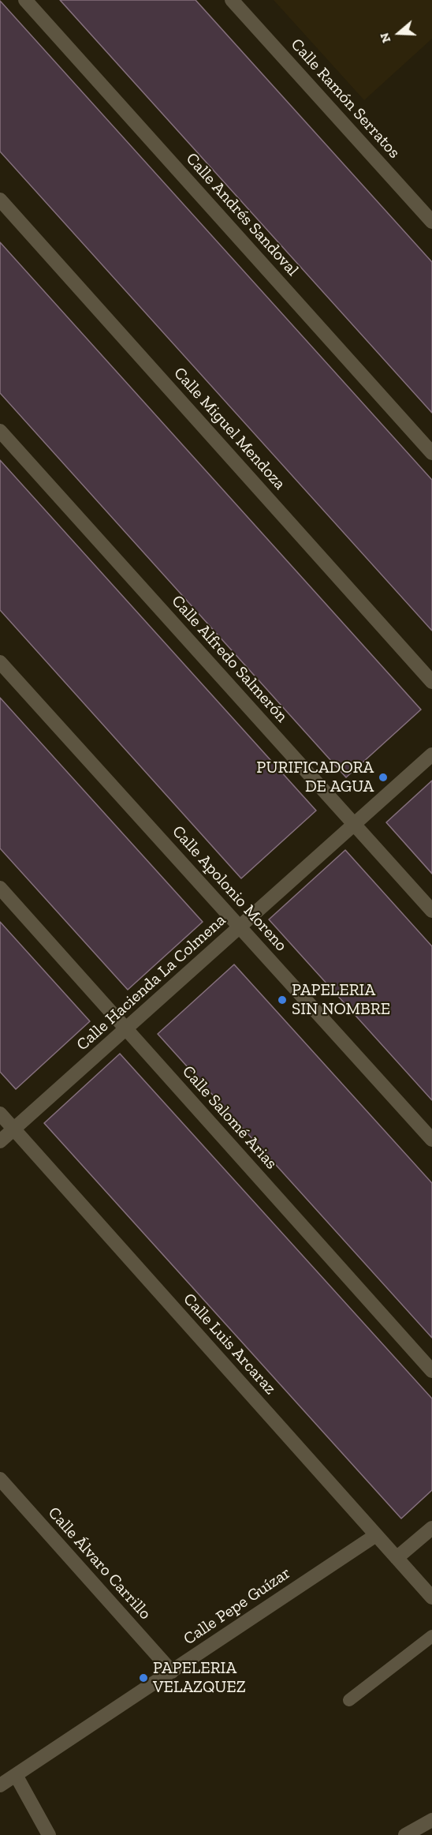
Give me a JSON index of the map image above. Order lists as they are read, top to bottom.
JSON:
{
  "streets": {
    "street": [
      "Calle Ramón Serratos",
      "Calle Andrés Sandoval",
      "Calle Miguel Mendoza",
      "Calle Alfredo Salmerón",
      "Calle Apolonio Moreno",
      "Calle Hacienda La Colmena",
      "Calle Salomé Arias",
      "Calle Luis Arcaraz",
      "Calle Álvaro Carrillo",
      "Calle Pepe Guízar"
    ]
  },
  "crossings": [
    ["Calle Alfredo Salmerón", "Calle Hacienda La Colmena"],
    ["Calle Apolonio Moreno", "Calle Hacienda La Colmena"],
    ["Calle Hacienda La Colmena", "Calle Salomé Arias"],
    ["Calle Hacienda La Colmena", "Calle Luis Arcaraz"],
    ["Calle Luis Arcaraz", "Calle Pepe Guízar"],
    ["Calle Álvaro Carrillo", "Calle Pepe Guízar"]
  ],
  "places": ["PURIFICADORA DE AGUA", "PAPELERIA SIN NOMBRE", "PAPELERIA VELAZQUEZ"],
  "north": "left"
}
